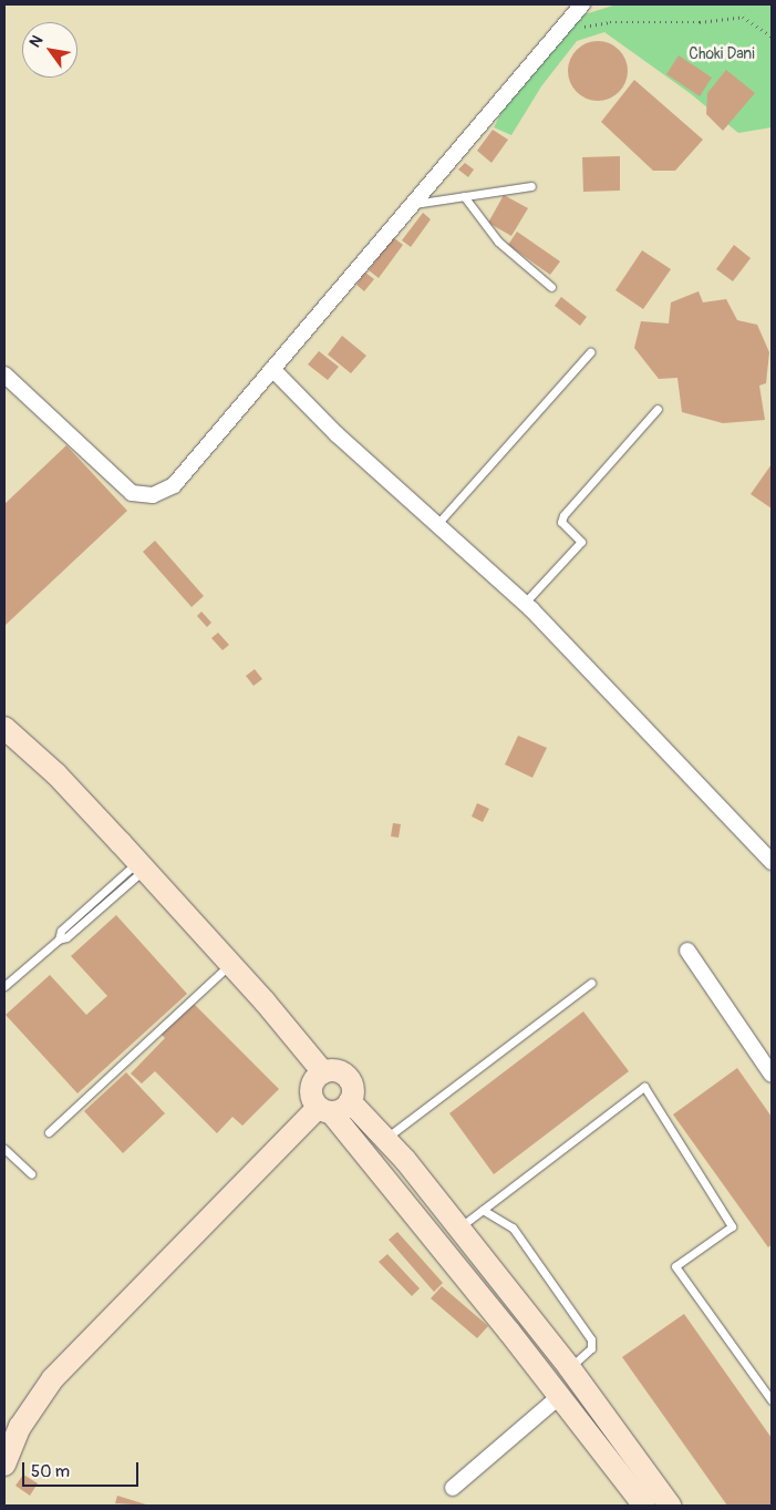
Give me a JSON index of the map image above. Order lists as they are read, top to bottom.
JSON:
{
  "parks": ["Choki Dani"],
  "scale_bar": "50 m",
  "north": "top left"
}
